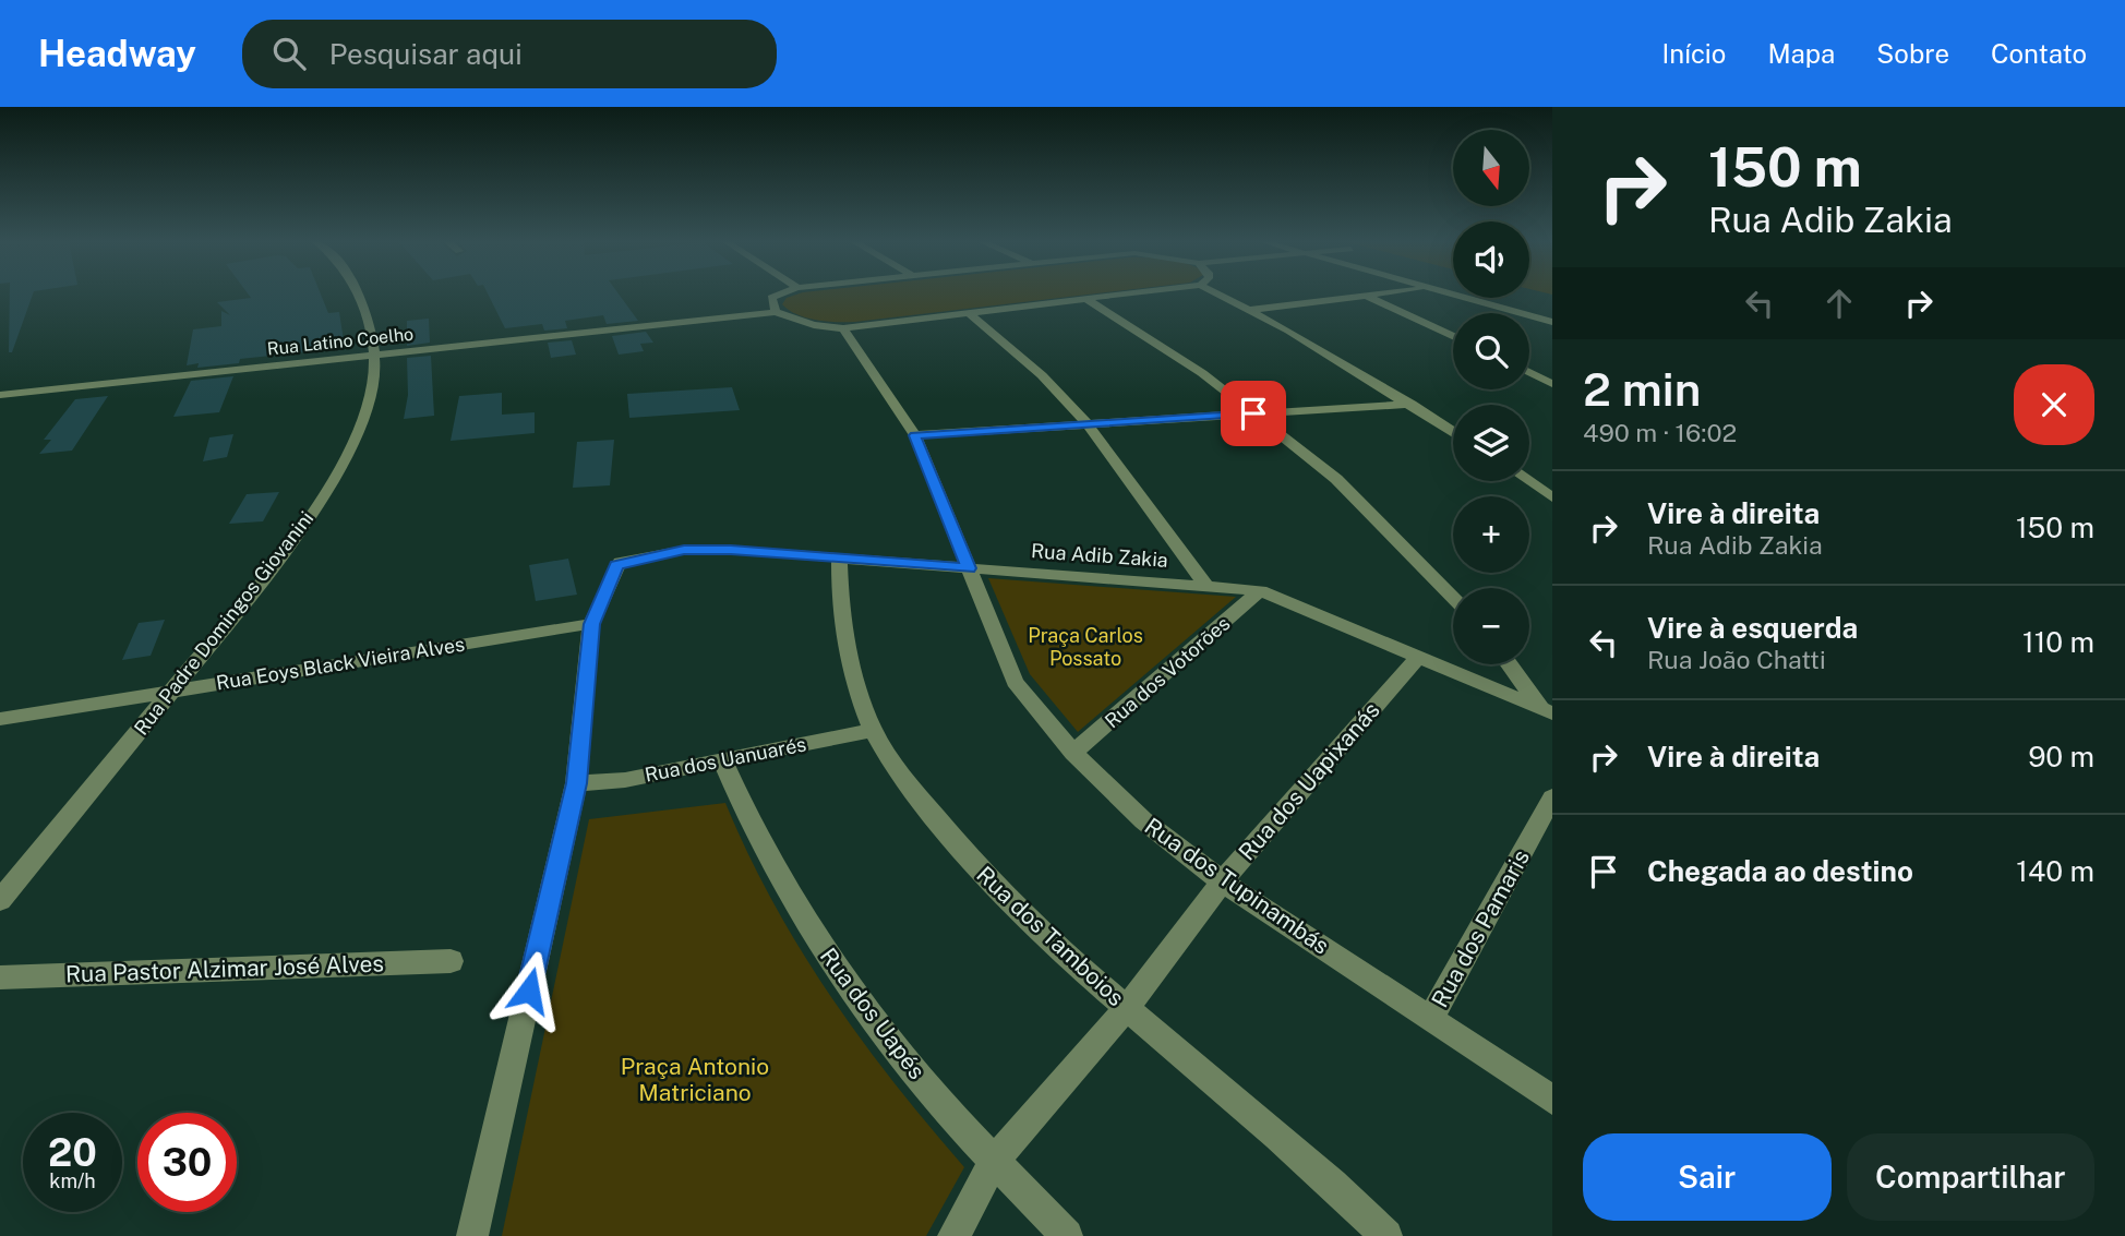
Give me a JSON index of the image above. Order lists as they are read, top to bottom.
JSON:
{
  "streets": {
    "street": [
      "Rua Latino Coelho",
      "Rua Adib Zakia",
      "Rua Padre Domingos Giovanini",
      "Rua Eoys Black Vieira Alves",
      "Rua dos Votorões",
      "Rua dos Uanuarés",
      "Rua dos Uapixanás",
      "Rua dos Tupinambás",
      "Rua dos Pamaris",
      "Rua dos Tamboios",
      "Rua Pastor Alzimar José Alves",
      "Rua dos Uapés"
    ]
  },
  "crossings": [
    ["Rua Latino Coelho", "Rua Padre Domingos Giovanini"],
    ["Rua Latino Coelho", "Rua dos Tupinambás"],
    ["Rua Adib Zakia", "Rua Eoys Black Vieira Alves"],
    ["Rua Adib Zakia", "Rua dos Votorões"],
    ["Rua Adib Zakia", "Rua dos Uapixanás"],
    ["Rua Adib Zakia", "Rua dos Tupinambás"],
    ["Rua Adib Zakia", "Rua dos Tamboios"],
    ["Rua Padre Domingos Giovanini", "Rua Eoys Black Vieira Alves"],
    ["Rua dos Votorões", "Rua dos Tupinambás"],
    ["Rua dos Uanuarés", "Rua dos Tamboios"],
    ["Rua dos Uanuarés", "Rua dos Uapés"],
    ["Rua dos Uapixanás", "Rua dos Tupinambás"],
    ["Rua dos Uapixanás", "Rua dos Tamboios"],
    ["Rua dos Uapixanás", "Rua dos Uapés"],
    ["Rua dos Tupinambás", "Rua dos Pamaris"]
  ],
  "parks": ["Praça Carlos Possato", "Praça Antonio Matriciano"],
  "north": "bottom",
  "page": {
    "header": "Headway",
    "search": "Pesquisar aqui",
    "nav": [
      "Início",
      "Mapa",
      "Sobre",
      "Contato"
    ],
    "turn": ["150 m", "Rua Adib Zakia"],
    "map_buttons": ["+", "−"],
    "heading": ["2 min", "490 m · 16:02"],
    "list": [
      {
        "name": "Vire à direita",
        "note": "Rua Adib Zakia",
        "value": "150 m"
      },
      {
        "name": "Vire à esquerda",
        "note": "Rua João Chatti",
        "value": "110 m"
      },
      {
        "name": "Vire à direita",
        "value": "90 m"
      },
      {
        "name": "Chegada ao destino",
        "value": "140 m"
      }
    ],
    "speed": "20 km/h",
    "limit": "30",
    "buttons": ["Sair", "Compartilhar"]
  }
}
